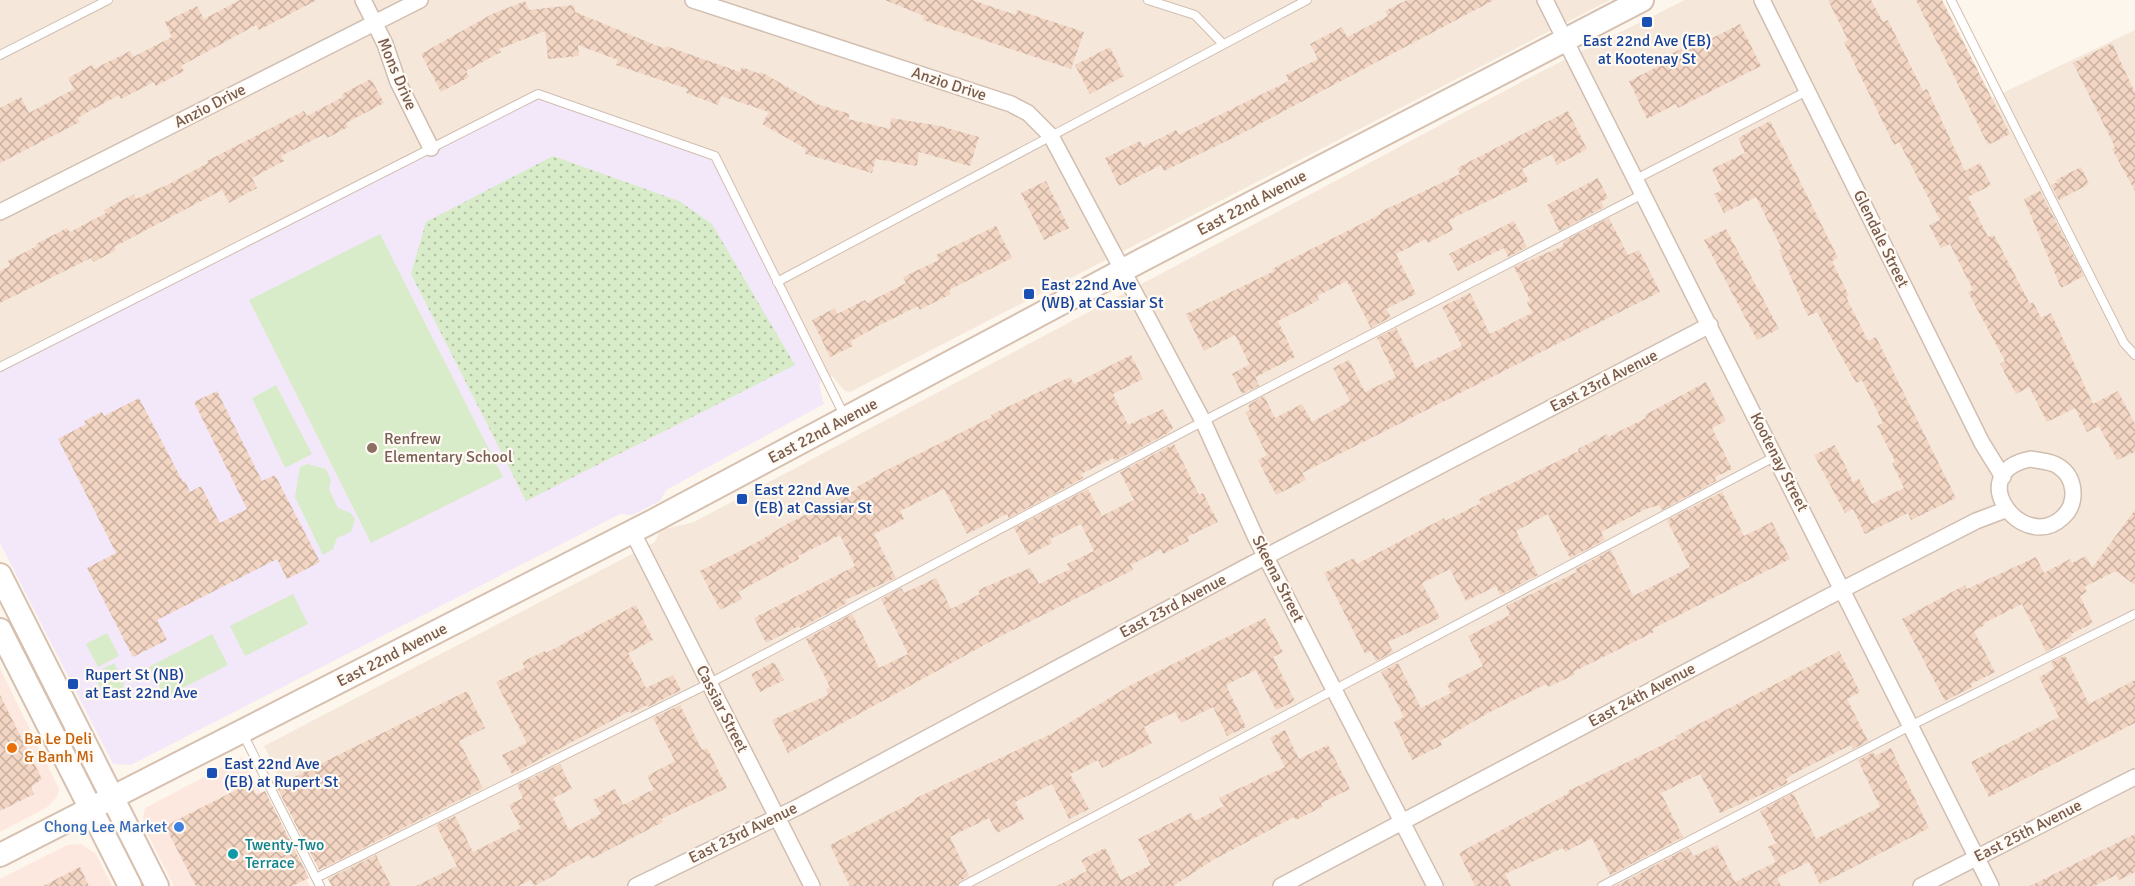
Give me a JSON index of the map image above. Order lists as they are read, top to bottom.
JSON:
{
  "streets": {
    "street": [
      "Mons Drive",
      "Anzio Drive",
      "East 22nd Avenue",
      "Glendale Street",
      "East 23rd Avenue",
      "Kootenay Street",
      "Skeena Street",
      "East 24th Avenue",
      "Cassiar Street",
      "East 25th Avenue"
    ]
  },
  "crossings": [
    ["Mons Drive", "Anzio Drive"],
    ["Anzio Drive", "East 22nd Avenue"],
    ["Anzio Drive", "Skeena Street"],
    ["East 22nd Avenue", "Kootenay Street"],
    ["East 22nd Avenue", "Skeena Street"],
    ["East 22nd Avenue", "Cassiar Street"],
    ["Glendale Street", "East 24th Avenue"],
    ["East 23rd Avenue", "Kootenay Street"],
    ["East 23rd Avenue", "Skeena Street"],
    ["East 23rd Avenue", "Cassiar Street"],
    ["Kootenay Street", "East 24th Avenue"],
    ["Kootenay Street", "East 25th Avenue"],
    ["Skeena Street", "East 24th Avenue"]
  ],
  "places": {
    "transit": [
      "East 22nd Ave (EB) at Kootenay St",
      "East 22nd Ave (WB) at Cassiar St",
      "East 22nd Ave (EB) at Cassiar St",
      "Rupert St (NB) at East 22nd Ave",
      "East 22nd Ave (EB) at Rupert St"
    ],
    "other": [
      "Renfrew Elementary School",
      "Ba Le Deli & Banh Mi",
      "Chong Lee Market",
      "Twenty-Two Terrace"
    ]
  }
}
